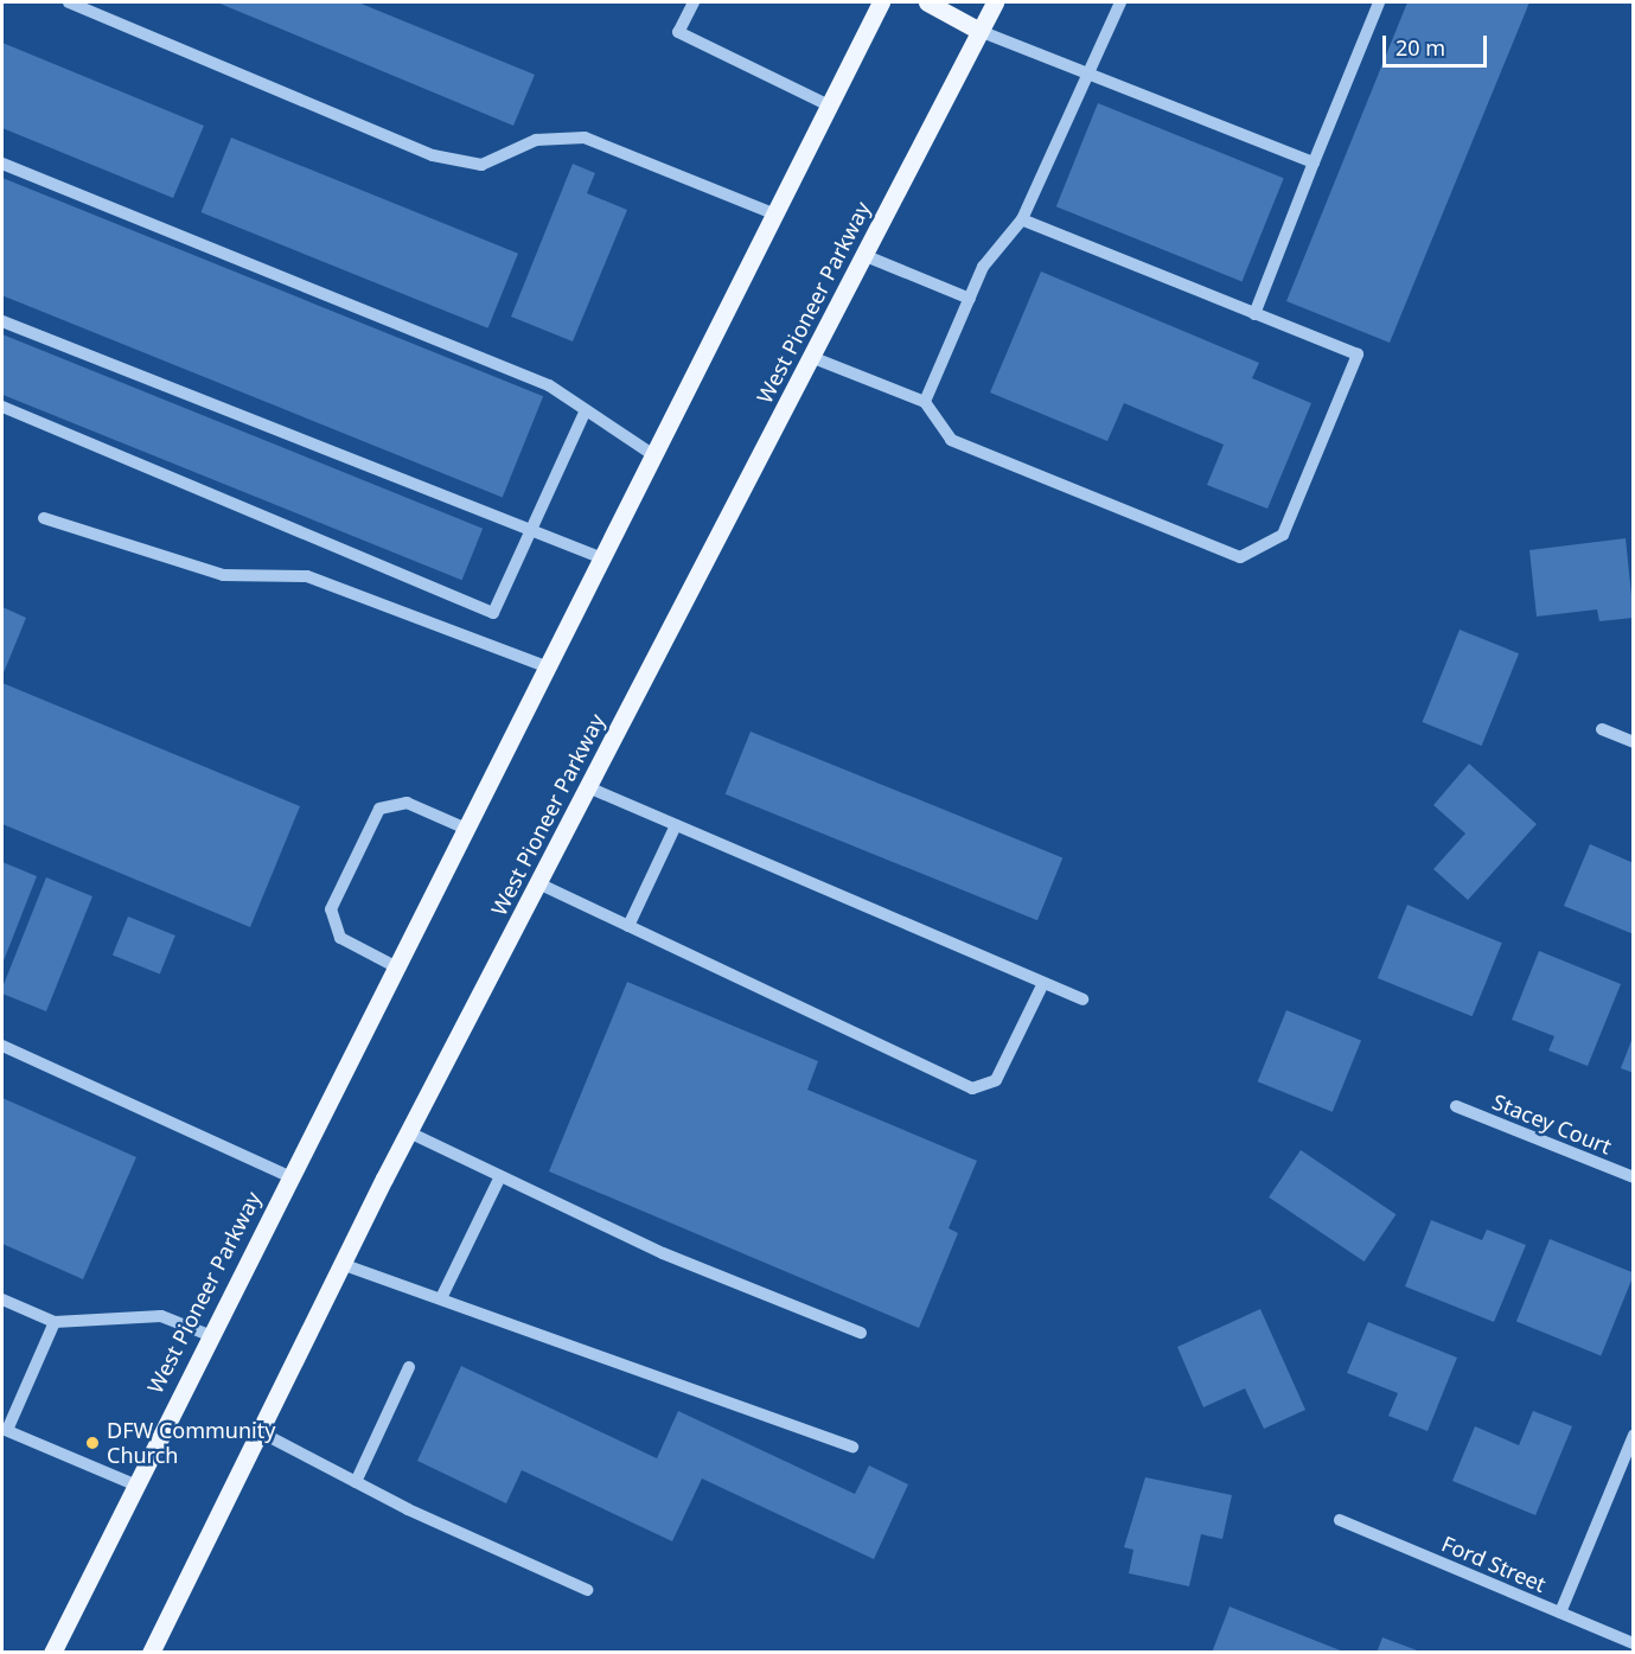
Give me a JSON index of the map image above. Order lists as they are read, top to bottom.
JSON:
{
  "streets": {
    "main road": ["West Pioneer Parkway"],
    "street": ["Stacey Court", "Ford Street"]
  },
  "places": ["DFW Community Church"],
  "scale_bar": "20 m"
}
